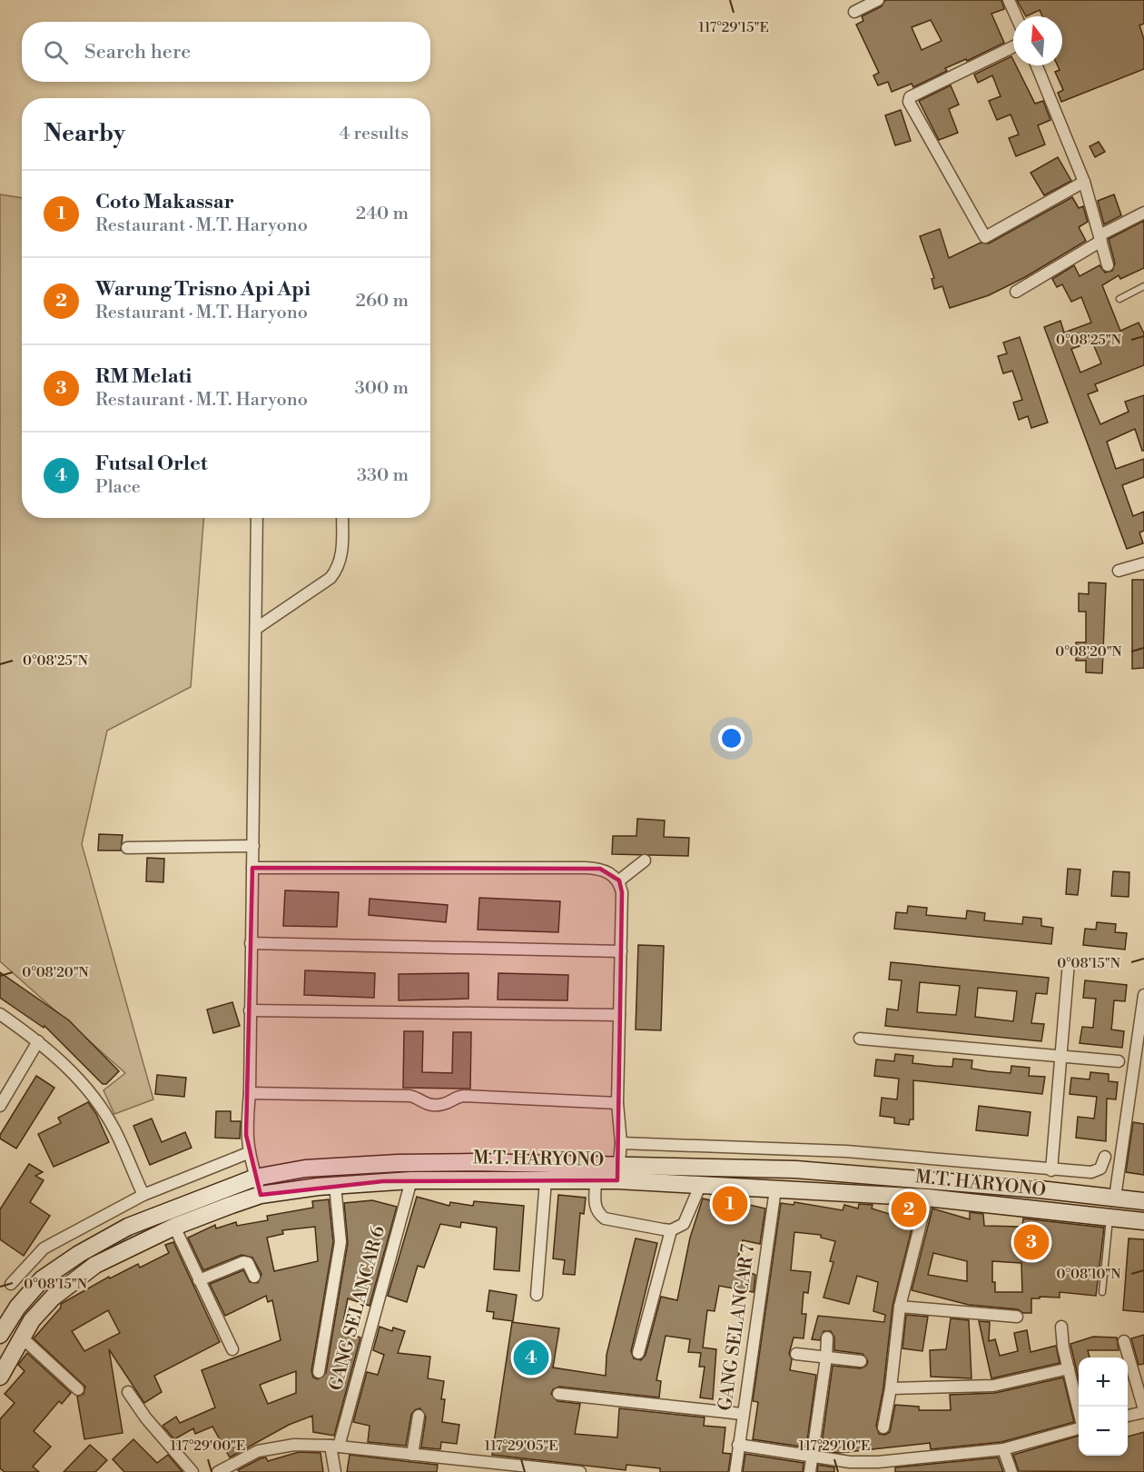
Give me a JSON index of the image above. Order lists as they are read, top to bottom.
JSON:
{
  "streets": {
    "main road": ["M.T. HARYONO"],
    "street": ["GANG SELANCAR 6", "GANG SELANCAR 7"]
  },
  "crossings": [
    ["M.T. HARYONO", "GANG SELANCAR 6"],
    ["M.T. HARYONO", "GANG SELANCAR 7"]
  ],
  "north": "top",
  "page": {
    "search": "Search here",
    "heading": ["Nearby", "4 results"],
    "list": [
      {
        "mark": "1",
        "name": "Coto Makassar",
        "note": "Restaurant · M.T. Haryono",
        "value": "240 m"
      },
      {
        "mark": "2",
        "name": "Warung Trisno Api Api",
        "note": "Restaurant · M.T. Haryono",
        "value": "260 m"
      },
      {
        "mark": "3",
        "name": "RM Melati",
        "note": "Restaurant · M.T. Haryono",
        "value": "300 m"
      },
      {
        "mark": "4",
        "name": "Futsal Orlet",
        "note": "Place",
        "value": "330 m"
      }
    ],
    "pins": [
      "1",
      "2",
      "3",
      "4"
    ],
    "map_buttons": ["+", "−"]
  },
  "coordinates": [
    "117°29'15\"E",
    "0°08'25\"N",
    "0°08'20\"N",
    "0°08'15\"N",
    "0°08'10\"N",
    "117°29'00\"E",
    "117°29'05\"E",
    "117°29'10\"E"
  ]
}
